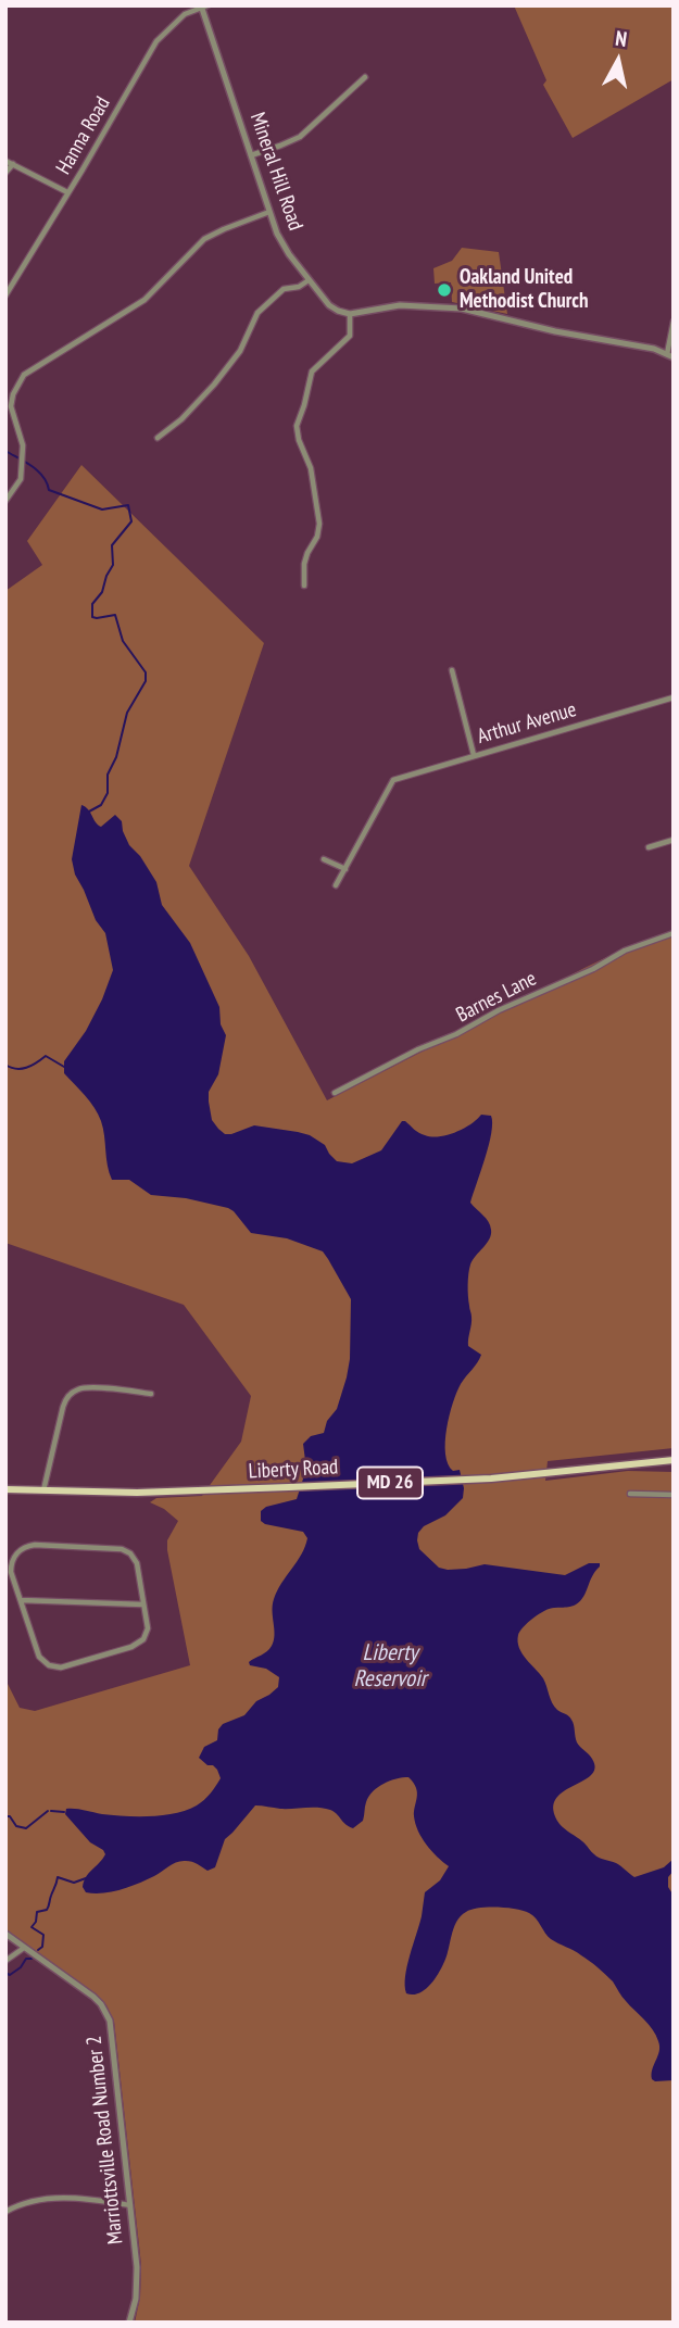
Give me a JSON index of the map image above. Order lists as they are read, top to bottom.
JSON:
{
  "streets": {
    "main road": ["Liberty Road", "MD 26"],
    "street": [
      "Hanna Road",
      "Mineral Hill Road",
      "Arthur Avenue",
      "Barnes Lane",
      "Marriottsville Road Number 2"
    ]
  },
  "crossings": [
    ["Hanna Road", "Mineral Hill Road"]
  ],
  "water": ["Liberty Reservoir"],
  "places": ["Oakland United Methodist Church"],
  "north": "top"
}
